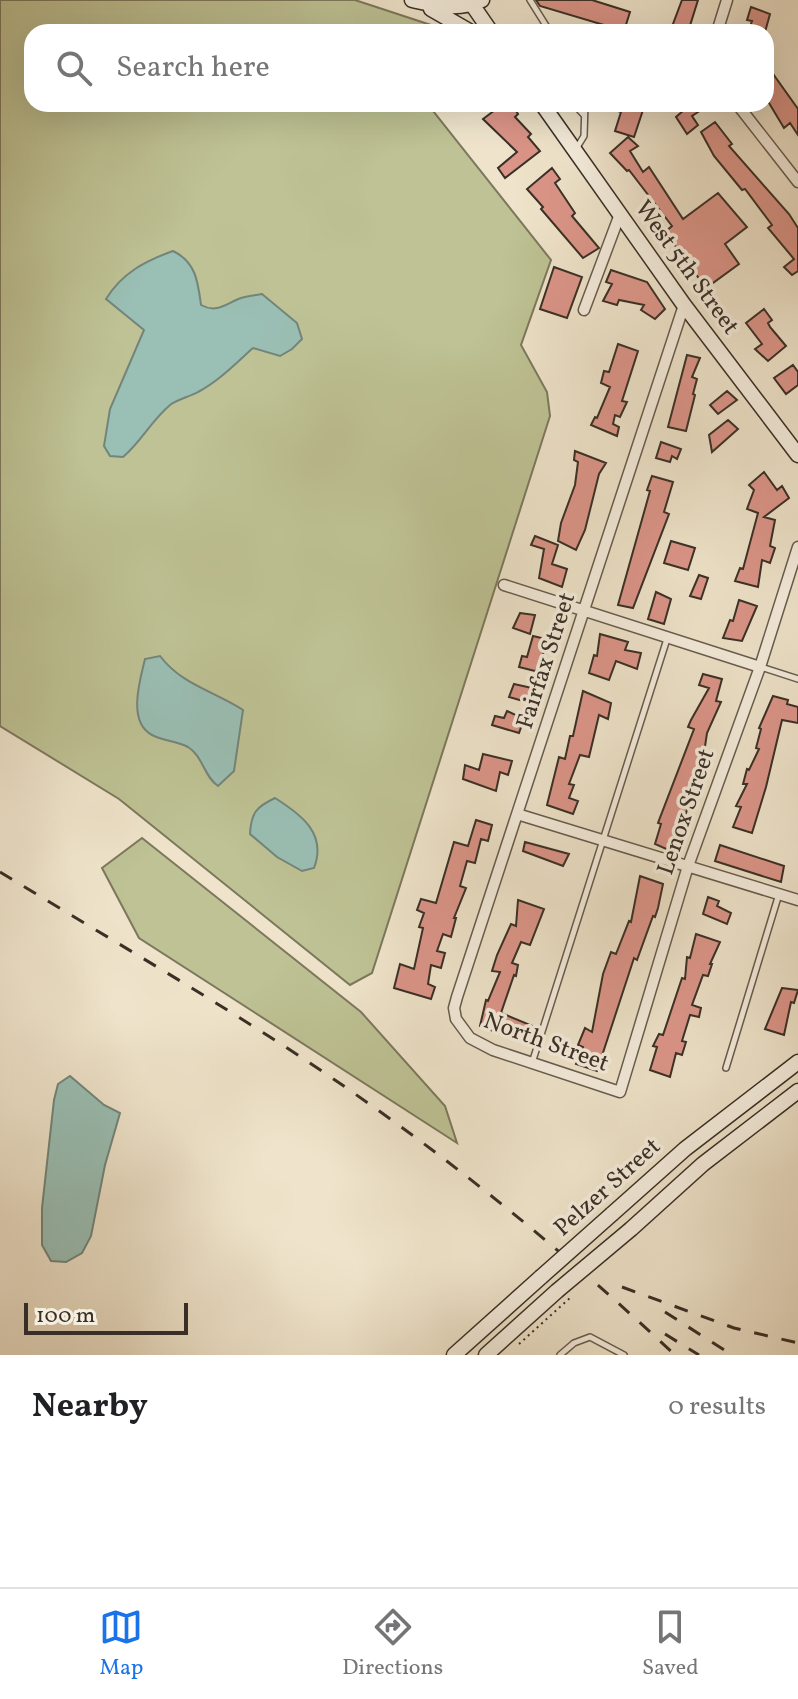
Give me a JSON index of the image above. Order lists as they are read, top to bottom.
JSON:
{
  "streets": {
    "street": [
      "West 5th Street",
      "Fairfax Street",
      "Lenox Street",
      "North Street",
      "Pelzer Street"
    ]
  },
  "crossings": [
    ["West 5th Street", "Fairfax Street"],
    ["Fairfax Street", "North Street"],
    ["Lenox Street", "North Street"]
  ],
  "scale_bar": "100 m",
  "page": {
    "search": "Search here",
    "scale": "100 m",
    "heading": ["Nearby", "0 results"],
    "nav": ["Map", "Directions", "Saved"]
  }
}
